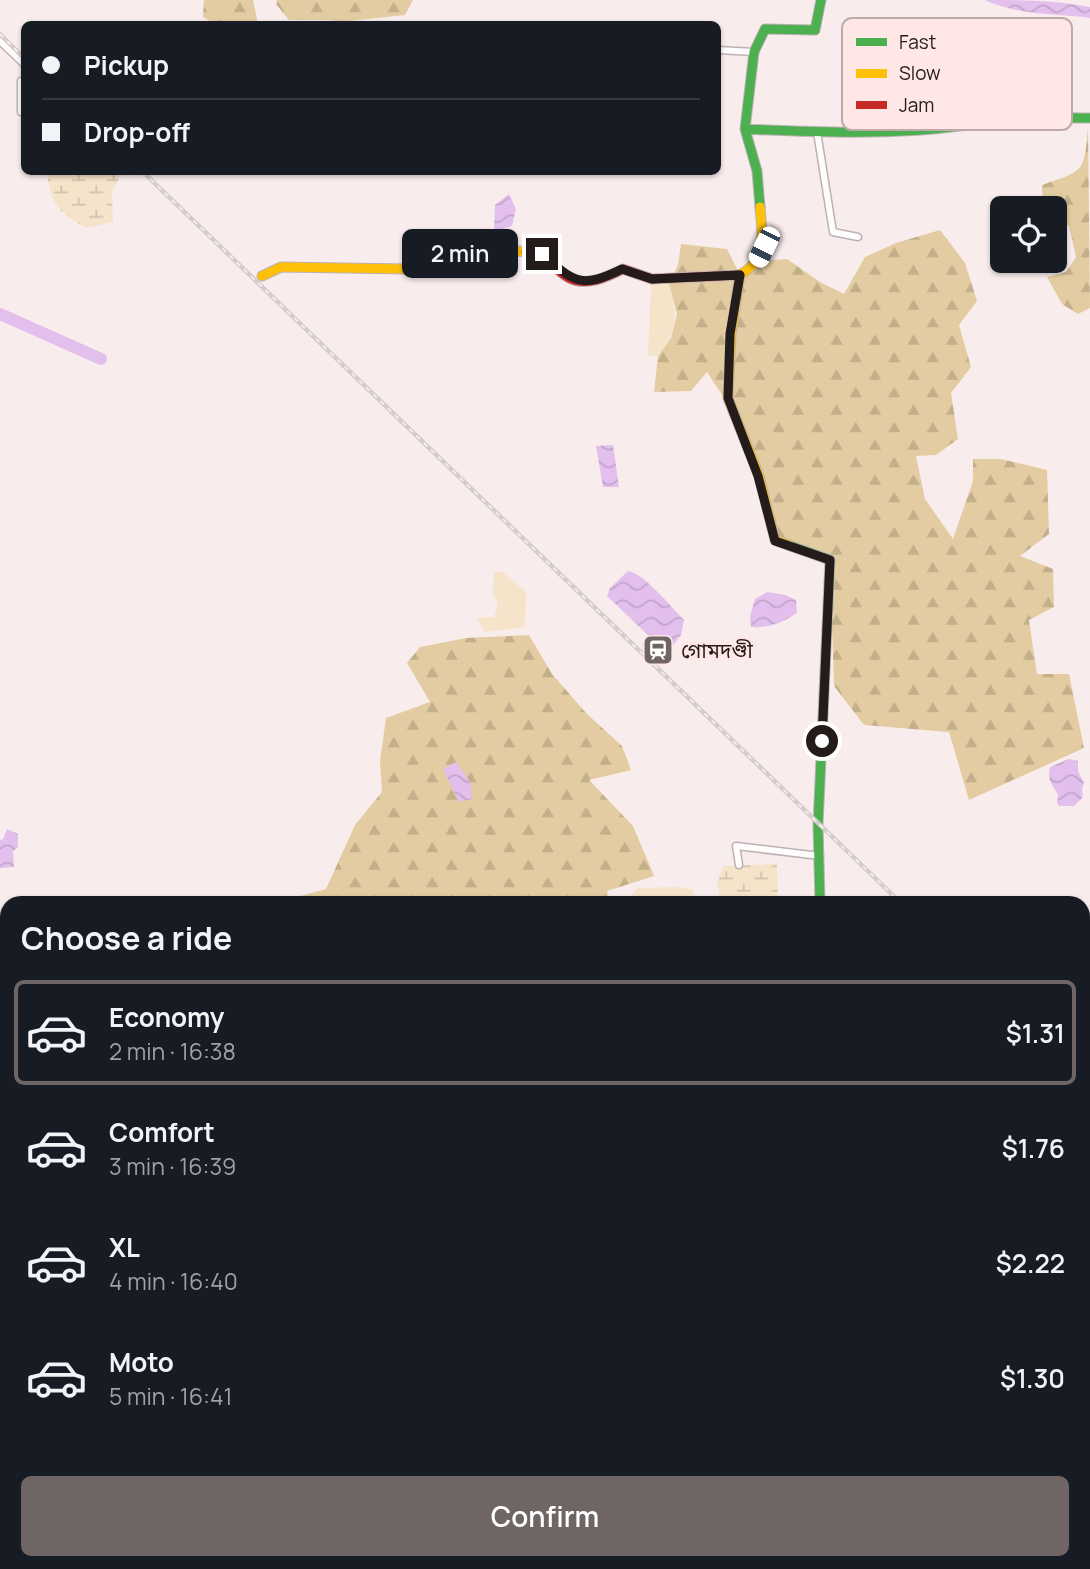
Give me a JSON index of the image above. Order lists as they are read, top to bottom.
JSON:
{
  "places": {
    "station": ["গোমদণ্ডী"]
  },
  "legend": ["Fast", "Slow", "Jam"],
  "page": {
    "banner": ["Pickup", "Drop-off"],
    "bubble": "2 min",
    "heading": "Choose a ride",
    "list": [
      {
        "name": "Economy",
        "note": "2 min · 16:38",
        "value": "$1.31"
      },
      {
        "name": "Comfort",
        "note": "3 min · 16:39",
        "value": "$1.76"
      },
      {
        "name": "XL",
        "note": "4 min · 16:40",
        "value": "$2.22"
      },
      {
        "name": "Moto",
        "note": "5 min · 16:41",
        "value": "$1.30"
      }
    ],
    "buttons": "Confirm"
  }
}
